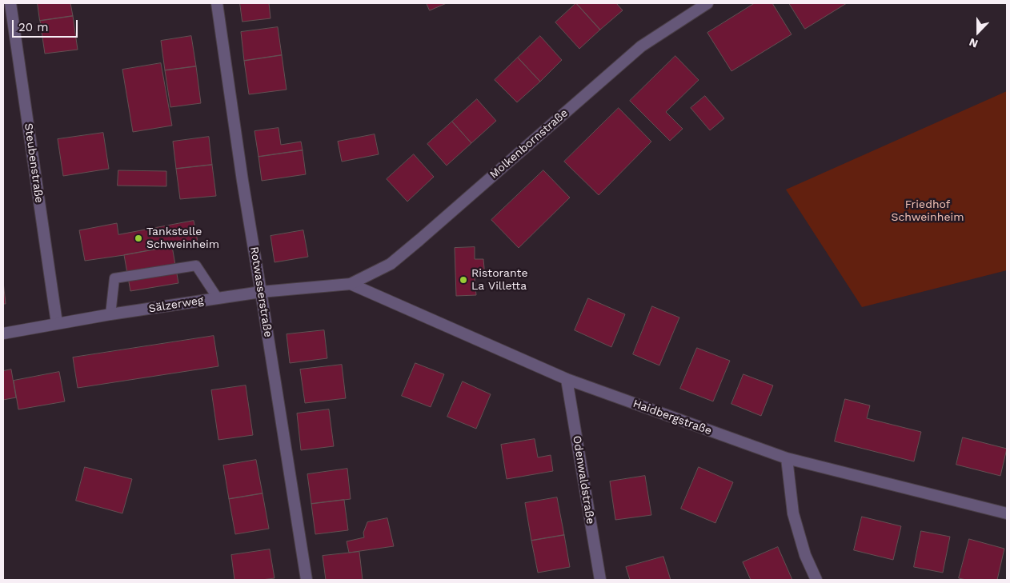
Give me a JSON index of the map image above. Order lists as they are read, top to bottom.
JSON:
{
  "streets": {
    "street": [
      "Molkenbornstraße",
      "Steubenstraße",
      "Rotwasserstraße",
      "Sälzerweg",
      "Haidbergstraße",
      "Odenwaldstraße"
    ]
  },
  "crossings": [
    ["Molkenbornstraße", "Sälzerweg"],
    ["Molkenbornstraße", "Haidbergstraße"],
    ["Steubenstraße", "Sälzerweg"],
    ["Rotwasserstraße", "Sälzerweg"],
    ["Sälzerweg", "Haidbergstraße"],
    ["Haidbergstraße", "Odenwaldstraße"]
  ],
  "parks": ["Friedhof Schweinheim"],
  "places": ["Tankstelle Schweinheim", "Ristorante La Villetta"],
  "scale_bar": "20 m",
  "north": "bottom"
}
